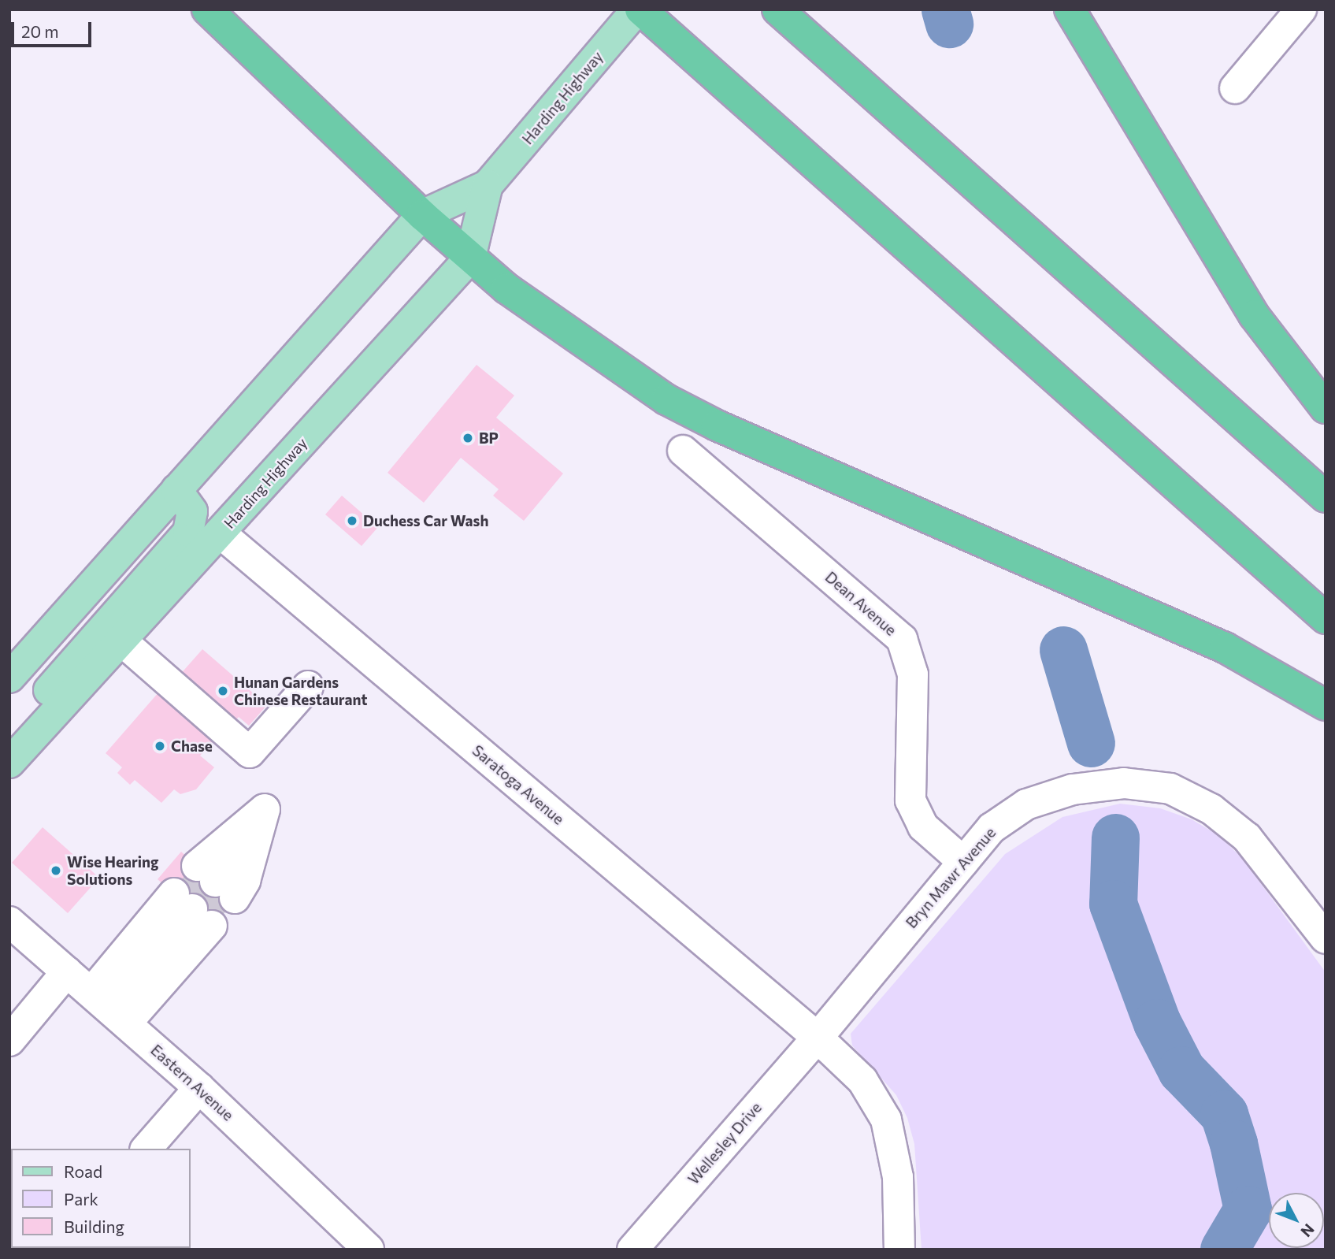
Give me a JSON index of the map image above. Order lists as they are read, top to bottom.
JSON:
{
  "streets": {
    "main road": ["Harding Highway"],
    "street": [
      "Dean Avenue",
      "Saratoga Avenue",
      "Bryn Mawr Avenue",
      "Eastern Avenue",
      "Wellesley Drive"
    ]
  },
  "crossings": [
    ["Harding Highway", "Saratoga Avenue"],
    ["Dean Avenue", "Bryn Mawr Avenue"],
    ["Saratoga Avenue", "Bryn Mawr Avenue"],
    ["Saratoga Avenue", "Wellesley Drive"],
    ["Bryn Mawr Avenue", "Wellesley Drive"]
  ],
  "places": [
    "BP",
    "Duchess Car Wash",
    "Hunan Gardens Chinese Restaurant",
    "Chase",
    "Wise Hearing Solutions"
  ],
  "legend": ["Road", "Park", "Building"],
  "scale_bar": "20 m",
  "north": "bottom right"
}
